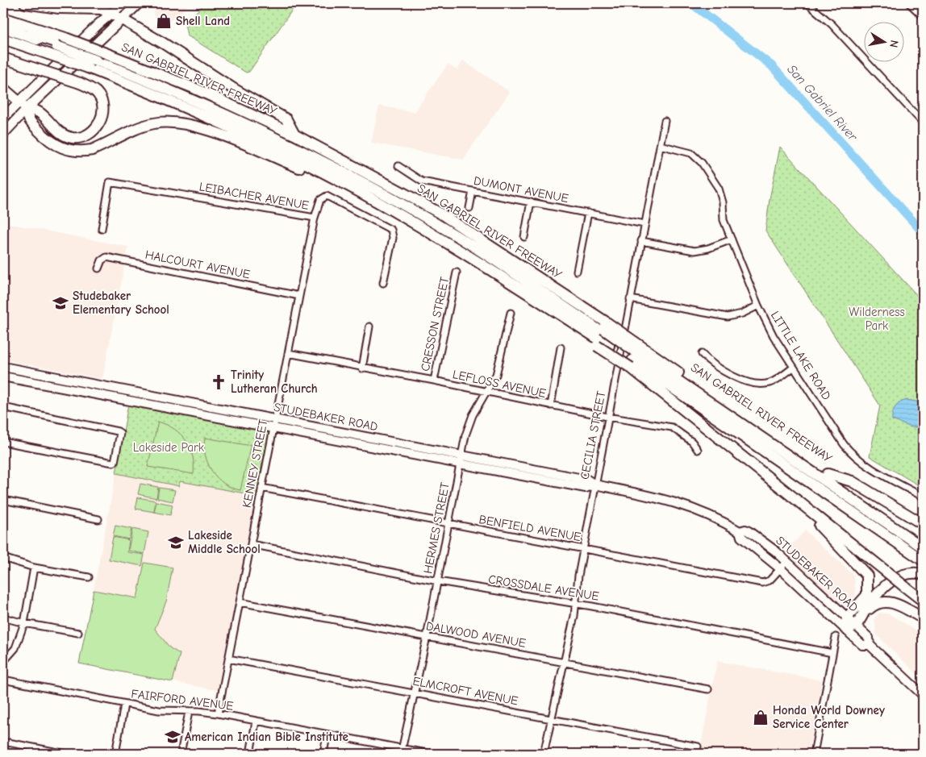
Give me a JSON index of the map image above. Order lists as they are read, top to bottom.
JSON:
{
  "streets": {
    "highway": ["SAN GABRIEL RIVER FREEWAY"],
    "main road": ["STUDEBAKER ROAD"],
    "street": [
      "DUMONT AVENUE",
      "LEIBACHER AVENUE",
      "HALCOURT AVENUE",
      "CRESSON STREET",
      "LITTLE LAKE ROAD",
      "LEFLOSS AVENUE",
      "CECILIA STREET",
      "KENNEY STREET",
      "HERMES STREET",
      "BENFIELD AVENUE",
      "CROSSDALE AVENUE",
      "DALWOOD AVENUE",
      "ELMCROFT AVENUE",
      "FAIRFORD AVENUE"
    ]
  },
  "crossings": [
    ["DUMONT AVENUE", "CECILIA STREET"],
    ["LEIBACHER AVENUE", "KENNEY STREET"],
    ["HALCOURT AVENUE", "KENNEY STREET"],
    ["CRESSON STREET", "LEFLOSS AVENUE"],
    ["LITTLE LAKE ROAD", "CECILIA STREET"],
    ["LEFLOSS AVENUE", "CECILIA STREET"],
    ["LEFLOSS AVENUE", "KENNEY STREET"],
    ["LEFLOSS AVENUE", "HERMES STREET"],
    ["STUDEBAKER ROAD", "CECILIA STREET"],
    ["STUDEBAKER ROAD", "KENNEY STREET"],
    ["STUDEBAKER ROAD", "HERMES STREET"],
    ["STUDEBAKER ROAD", "BENFIELD AVENUE"],
    ["CECILIA STREET", "BENFIELD AVENUE"],
    ["CECILIA STREET", "CROSSDALE AVENUE"],
    ["CECILIA STREET", "DALWOOD AVENUE"],
    ["CECILIA STREET", "ELMCROFT AVENUE"],
    ["KENNEY STREET", "BENFIELD AVENUE"],
    ["KENNEY STREET", "CROSSDALE AVENUE"],
    ["KENNEY STREET", "DALWOOD AVENUE"],
    ["KENNEY STREET", "ELMCROFT AVENUE"],
    ["KENNEY STREET", "FAIRFORD AVENUE"],
    ["HERMES STREET", "BENFIELD AVENUE"],
    ["HERMES STREET", "CROSSDALE AVENUE"],
    ["HERMES STREET", "DALWOOD AVENUE"],
    ["HERMES STREET", "ELMCROFT AVENUE"],
    ["HERMES STREET", "FAIRFORD AVENUE"]
  ],
  "water": ["San Gabriel River"],
  "parks": ["Wilderness Park", "Lakeside Park"],
  "places": {
    "shop": ["Shell Land", "Honda World Downey Service Center"],
    "school or university": ["Studebaker Elementary School", "Lakeside Middle School", "American Indian Bible Institute"],
    "church": ["Trinity Lutheran Church"]
  },
  "north": "right"
}
